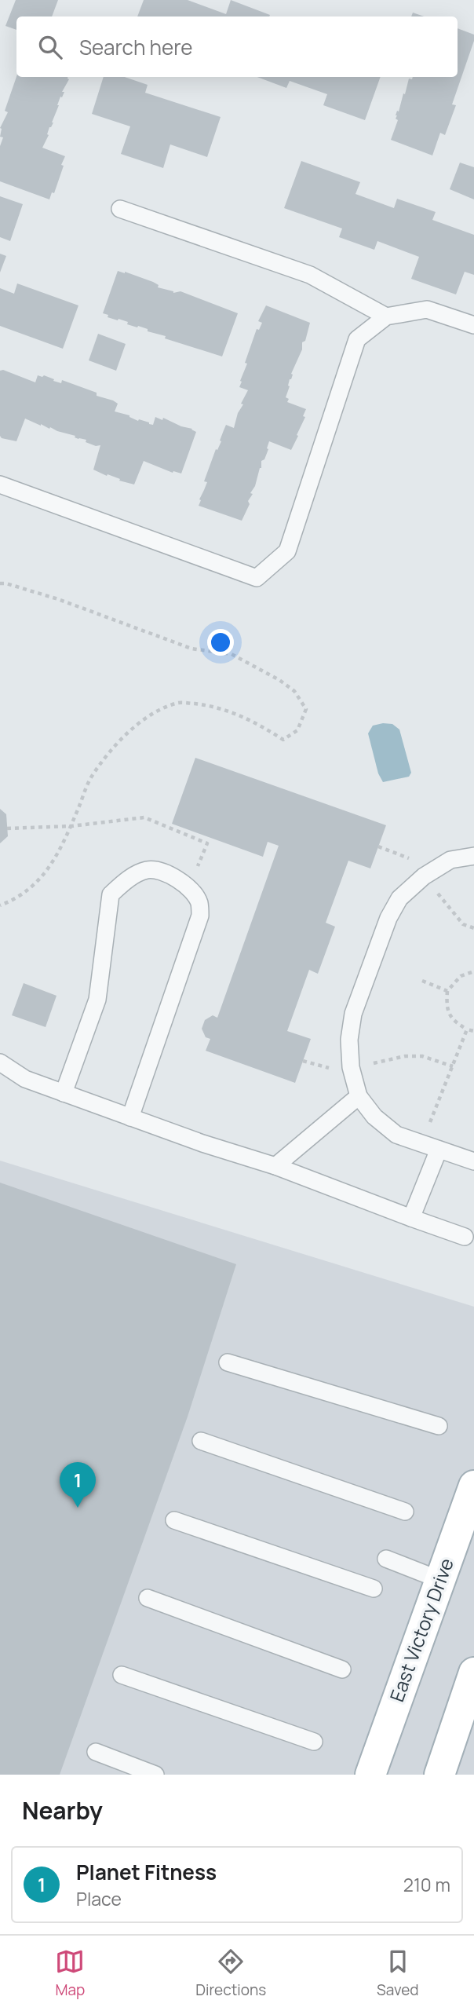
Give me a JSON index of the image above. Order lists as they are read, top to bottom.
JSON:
{
  "streets": {
    "main road": ["East Victory Drive"]
  },
  "page": {
    "search": "Search here",
    "pins": "1",
    "heading": "Nearby",
    "list": [
      {
        "mark": "1",
        "name": "Planet Fitness",
        "note": "Place",
        "value": "210 m"
      }
    ],
    "nav": ["Map", "Directions", "Saved"]
  }
}
